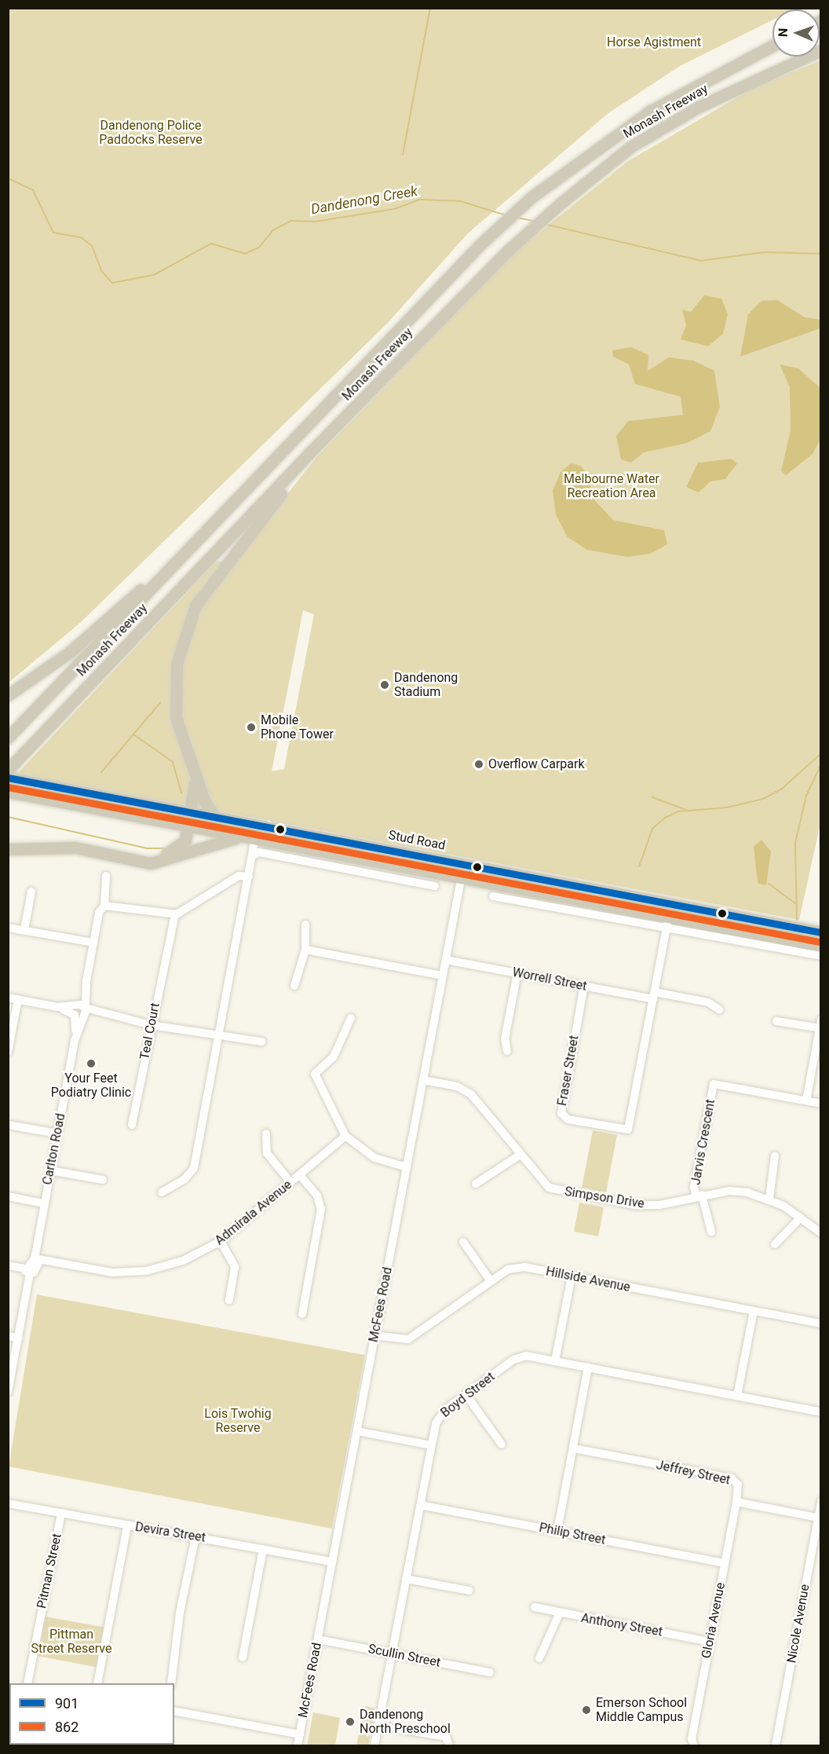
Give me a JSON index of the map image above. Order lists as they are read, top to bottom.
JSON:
{
  "streets": {
    "highway": ["Monash Freeway", "Stud Road"],
    "street": [
      "Worrell Street",
      "Teal Court",
      "Fraser Street",
      "Jarvis Crescent",
      "Carlton Road",
      "Simpson Drive",
      "Admirala Avenue",
      "Hillside Avenue",
      "McFees Road",
      "Boyd Street",
      "Jeffrey Street",
      "Devira Street",
      "Philip Street",
      "Pitman Street",
      "Gloria Avenue",
      "Nicole Avenue",
      "Anthony Street",
      "Scullin Street"
    ]
  },
  "crossings": [
    ["Stud Road", "McFees Road"],
    ["Worrell Street", "Fraser Street"],
    ["Worrell Street", "McFees Road"],
    ["Jarvis Crescent", "Simpson Drive"],
    ["Carlton Road", "Admirala Avenue"],
    ["Simpson Drive", "McFees Road"],
    ["Hillside Avenue", "McFees Road"],
    ["McFees Road", "Devira Street"],
    ["McFees Road", "Scullin Street"],
    ["Boyd Street", "Philip Street"],
    ["Boyd Street", "Scullin Street"],
    ["Jeffrey Street", "Gloria Avenue"],
    ["Jeffrey Street", "Nicole Avenue"],
    ["Devira Street", "Pitman Street"],
    ["Philip Street", "Gloria Avenue"],
    ["Gloria Avenue", "Anthony Street"]
  ],
  "water": ["Dandenong Creek"],
  "parks": [
    "Horse Agistment",
    "Dandenong Police Paddocks Reserve",
    "Melbourne Water Recreation Area",
    "Lois Twohig Reserve",
    "Pittman Street Reserve"
  ],
  "places": [
    "Dandenong Stadium",
    "Mobile Phone Tower",
    "Overflow Carpark",
    "Your Feet Podiatry Clinic",
    "Emerson School Middle Campus",
    "Dandenong North Preschool"
  ],
  "lines": ["transit line 901", "transit line 862"],
  "legend": ["901", "862"],
  "north": "left"
}
